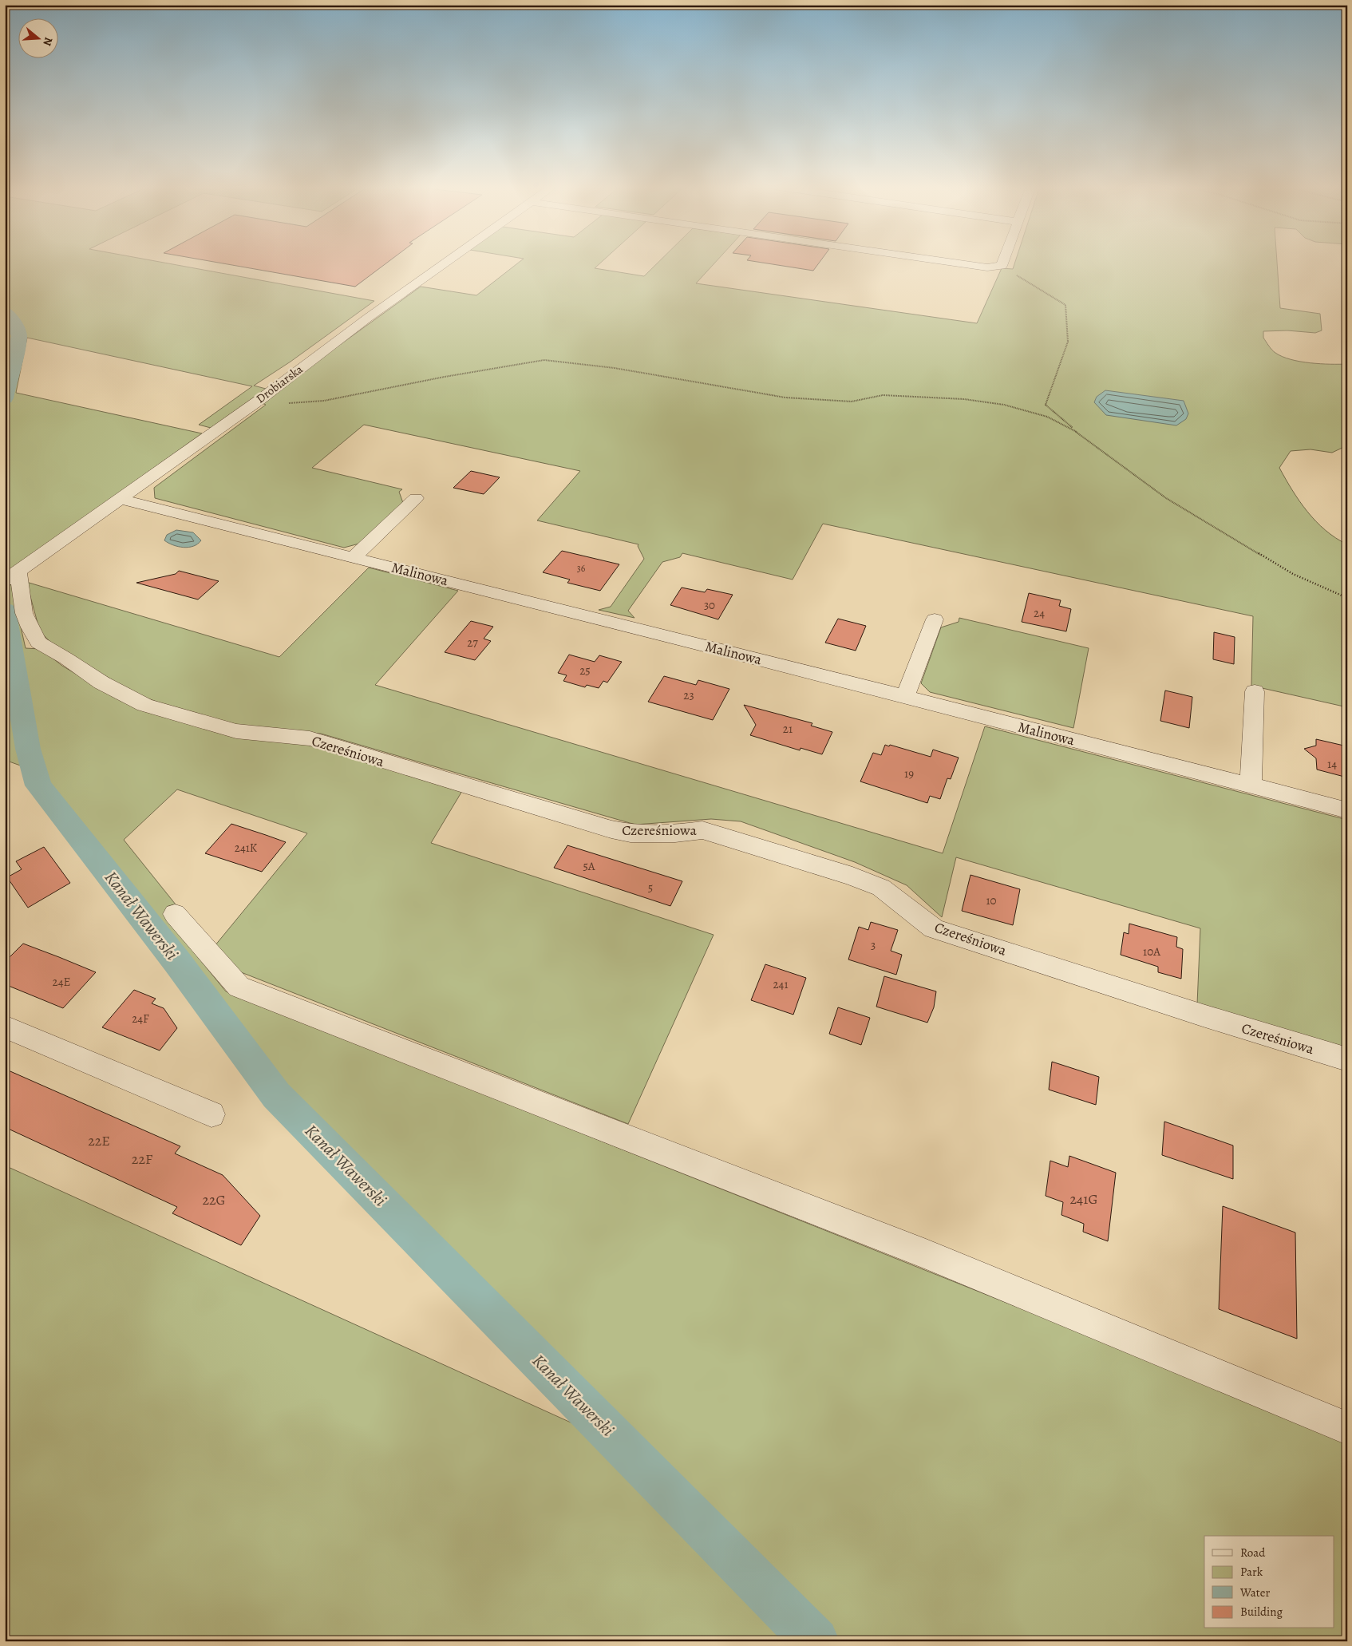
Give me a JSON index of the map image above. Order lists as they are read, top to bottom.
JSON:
{
  "streets": {
    "street": ["Drobiarska", "Malinowa", "Czereśniowa"]
  },
  "crossings": [
    ["Drobiarska", "Malinowa"],
    ["Drobiarska", "Czereśniowa"]
  ],
  "water": ["Kanał Wawerski"],
  "house_numbers": [
    "36",
    "30",
    "24",
    "27",
    "25",
    "23",
    "21",
    "14",
    "19",
    "241K",
    "5A",
    "5",
    "10",
    "3",
    "10A",
    "24E",
    "241",
    "24F",
    "22E",
    "22F",
    "241G",
    "22G"
  ],
  "legend": [
    "Road",
    "Park",
    "Water",
    "Building"
  ],
  "north": "right"
}
